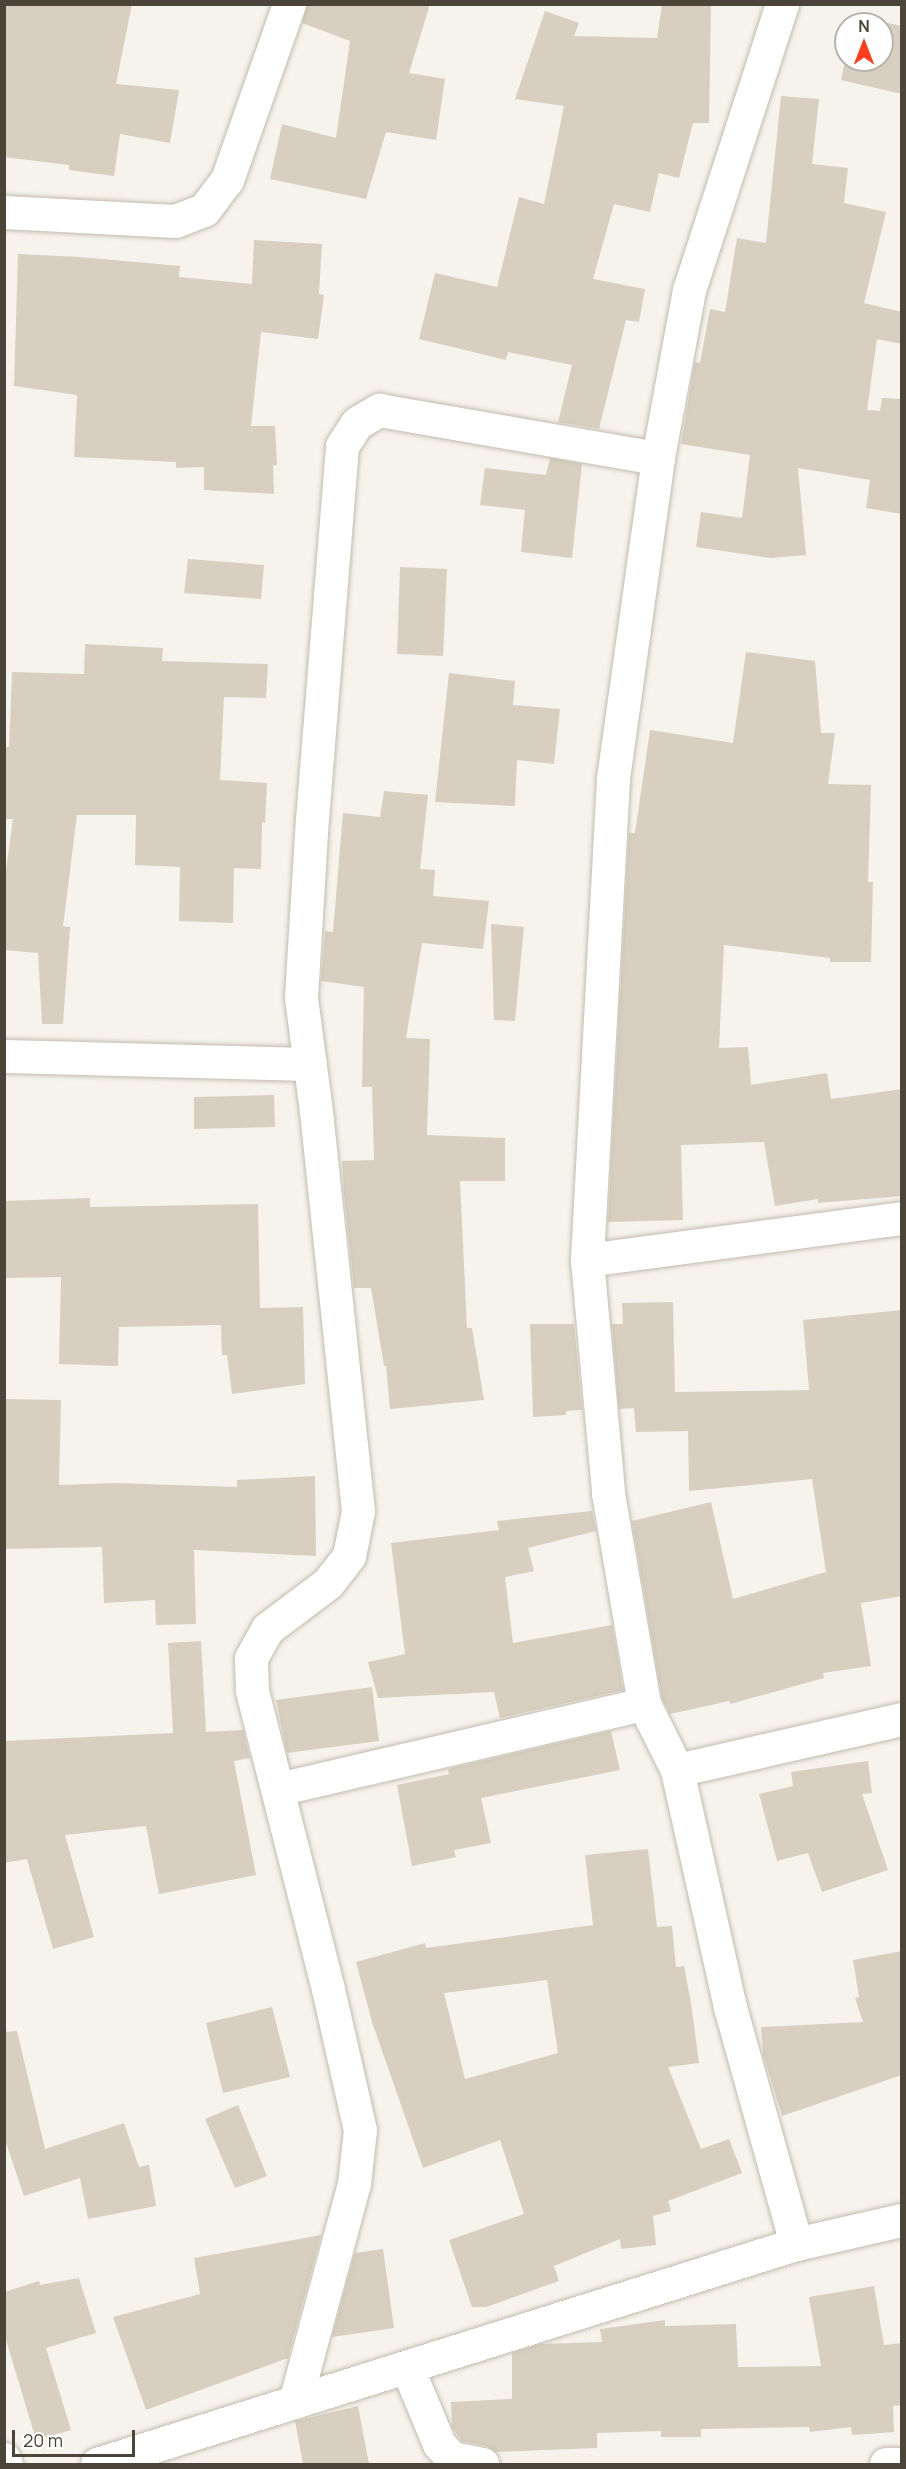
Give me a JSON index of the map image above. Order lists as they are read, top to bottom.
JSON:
{
  "scale_bar": "20 m",
  "north": "top"
}
